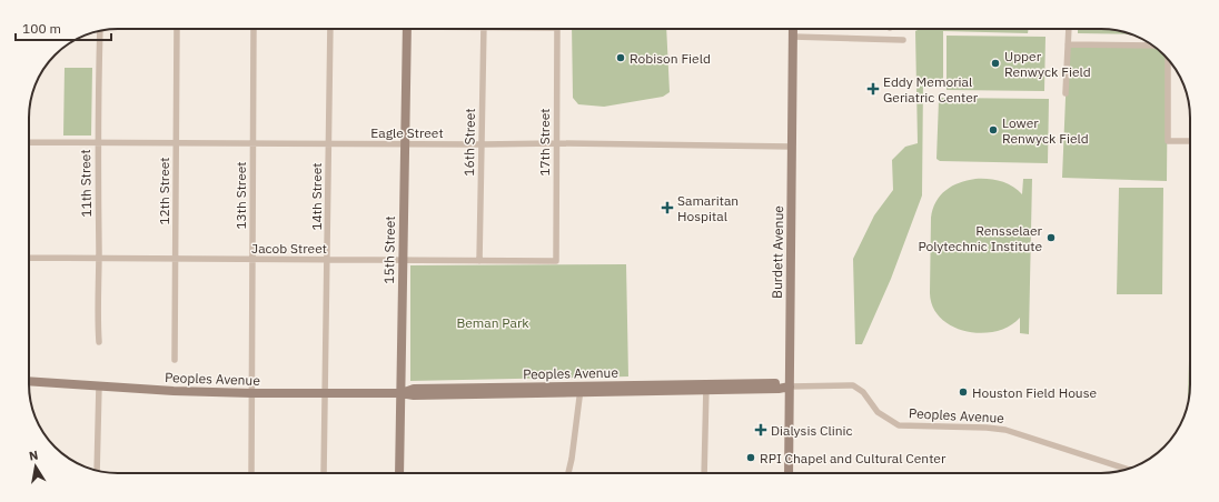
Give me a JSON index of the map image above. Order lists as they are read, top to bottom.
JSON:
{
  "streets": {
    "street": [
      "Eagle Street",
      "16th Street",
      "17th Street",
      "11th Street",
      "12th Street",
      "13th Street",
      "14th Street",
      "Jacob Street",
      "15th Street",
      "Burdett Avenue",
      "Peoples Avenue"
    ]
  },
  "crossings": [
    ["Eagle Street", "16th Street"],
    ["Eagle Street", "17th Street"],
    ["Eagle Street", "11th Street"],
    ["Eagle Street", "12th Street"],
    ["Eagle Street", "13th Street"],
    ["Eagle Street", "14th Street"],
    ["Eagle Street", "15th Street"],
    ["Eagle Street", "Burdett Avenue"],
    ["16th Street", "Jacob Street"],
    ["17th Street", "Jacob Street"],
    ["11th Street", "Jacob Street"],
    ["12th Street", "Jacob Street"],
    ["13th Street", "Jacob Street"],
    ["13th Street", "Peoples Avenue"],
    ["14th Street", "Jacob Street"],
    ["14th Street", "Peoples Avenue"],
    ["Jacob Street", "15th Street"],
    ["15th Street", "Peoples Avenue"],
    ["Burdett Avenue", "Peoples Avenue"]
  ],
  "parks": ["Beman Park"],
  "places": {
    "other": [
      "Robison Field",
      "Upper Renwyck Field",
      "Lower Renwyck Field",
      "Rensselaer Polytechnic Institute",
      "Houston Field House",
      "RPI Chapel and Cultural Center"
    ],
    "health": ["Eddy Memorial Geriatric Center", "Samaritan Hospital", "Dialysis Clinic"]
  },
  "scale_bar": "100 m",
  "north": "top"
}
